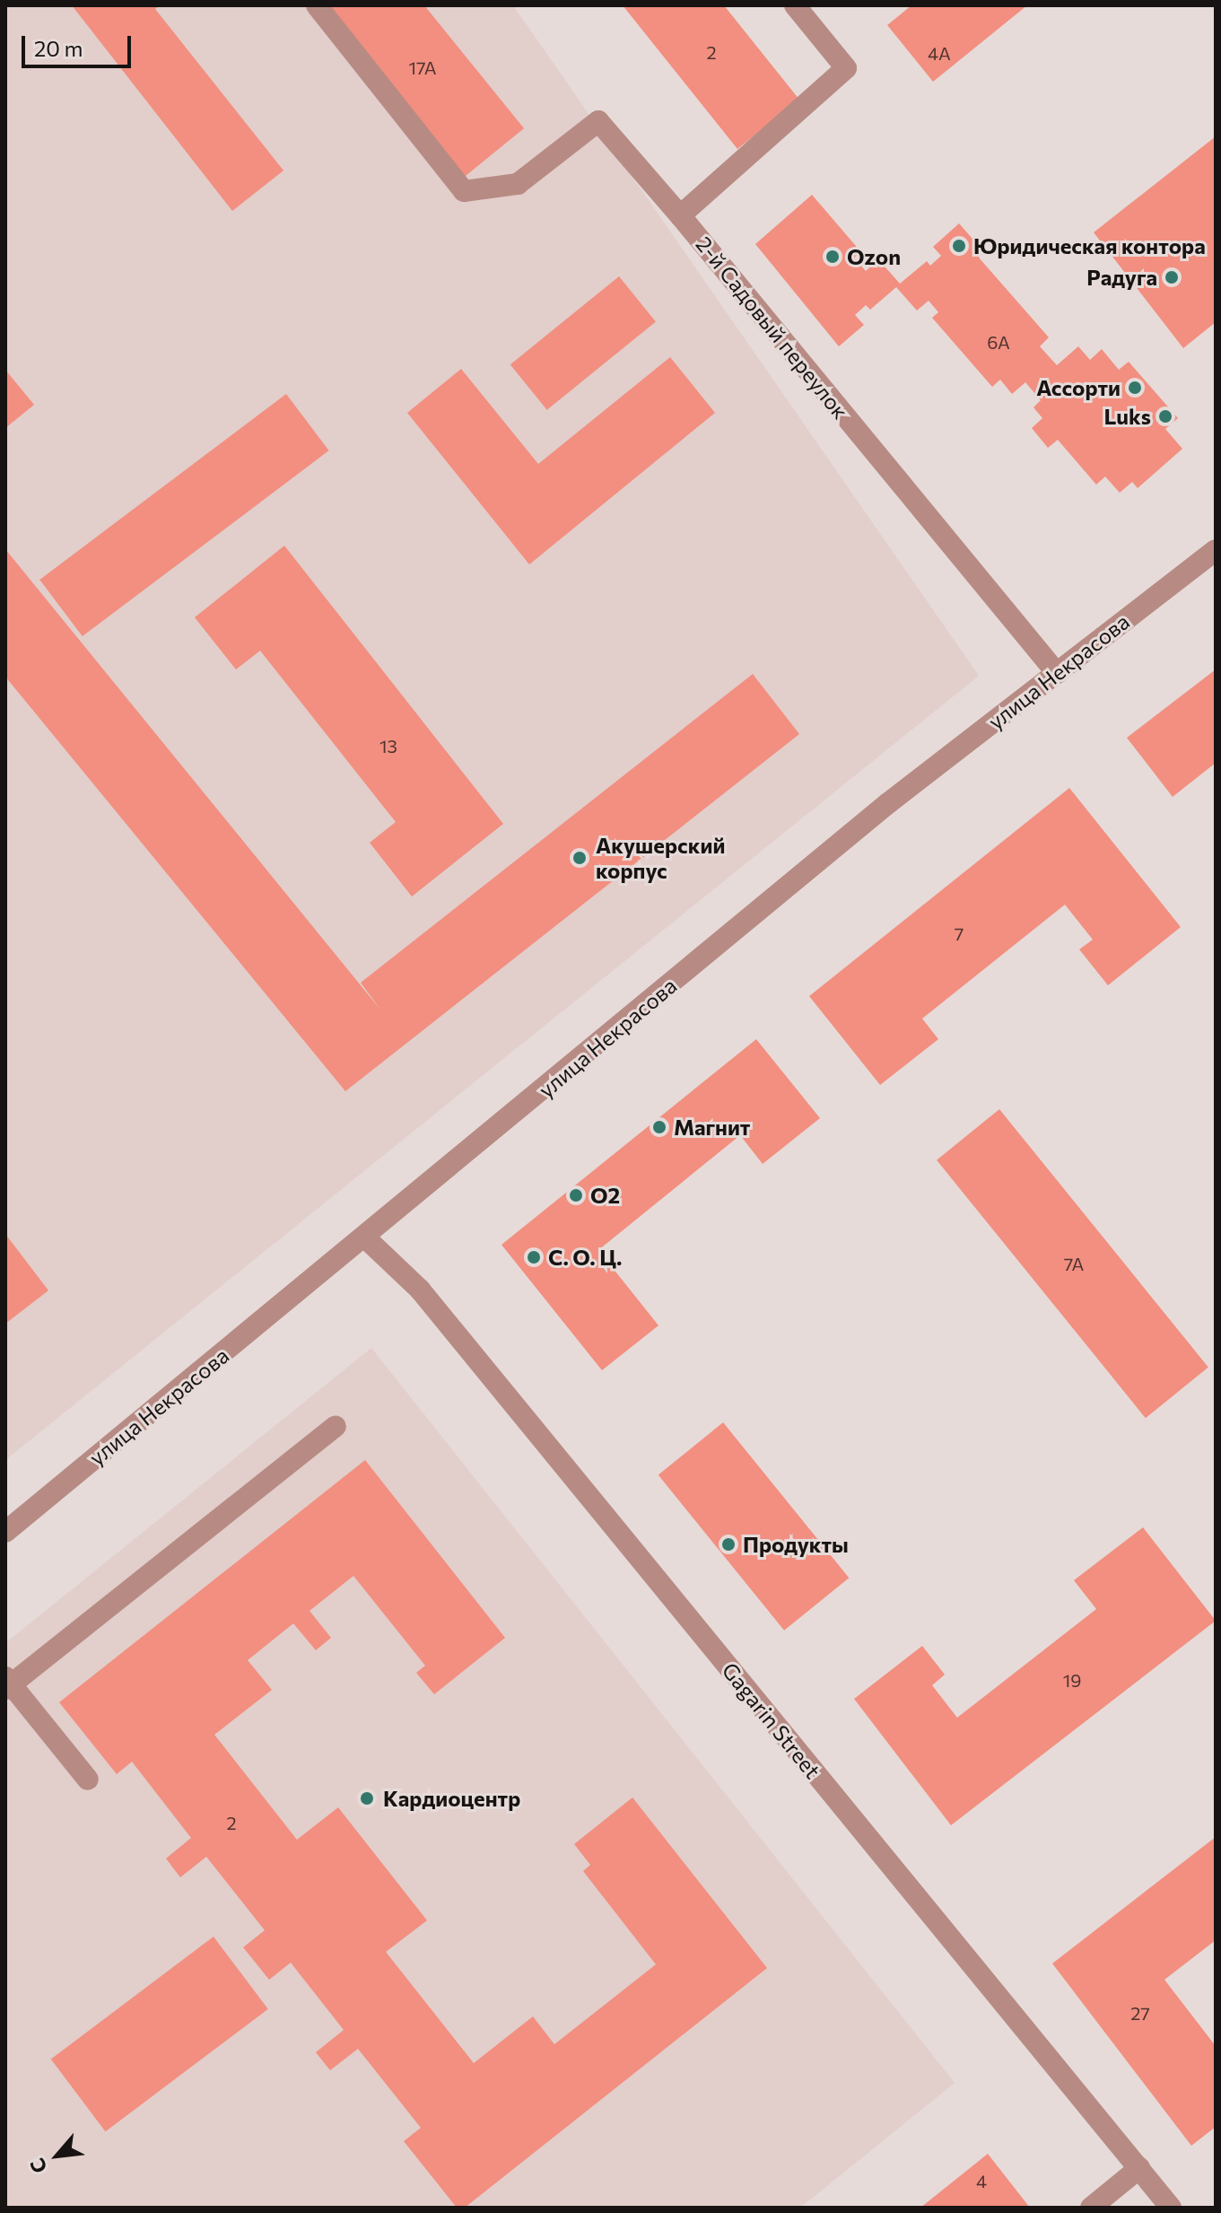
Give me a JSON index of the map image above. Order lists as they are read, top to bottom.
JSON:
{
  "streets": {
    "street": ["2-й Садовый переулок", "улица Некрасова", "Gagarin Street"]
  },
  "crossings": [
    ["2-й Садовый переулок", "улица Некрасова"],
    ["улица Некрасова", "Gagarin Street"]
  ],
  "places": [
    "Юридическая контора",
    "Ozon",
    "Радуга",
    "Ассорти",
    "Luks",
    "Акушерский корпус",
    "Магнит",
    "O2",
    "С. О. Ц.",
    "Продукты",
    "Кардиоцентр"
  ],
  "house_numbers": [
    "2",
    "4А",
    "17А",
    "6А",
    "13",
    "7",
    "7А",
    "19",
    "2",
    "27",
    "4"
  ],
  "scale_bar": "20 m",
  "north": "bottom left"
}
